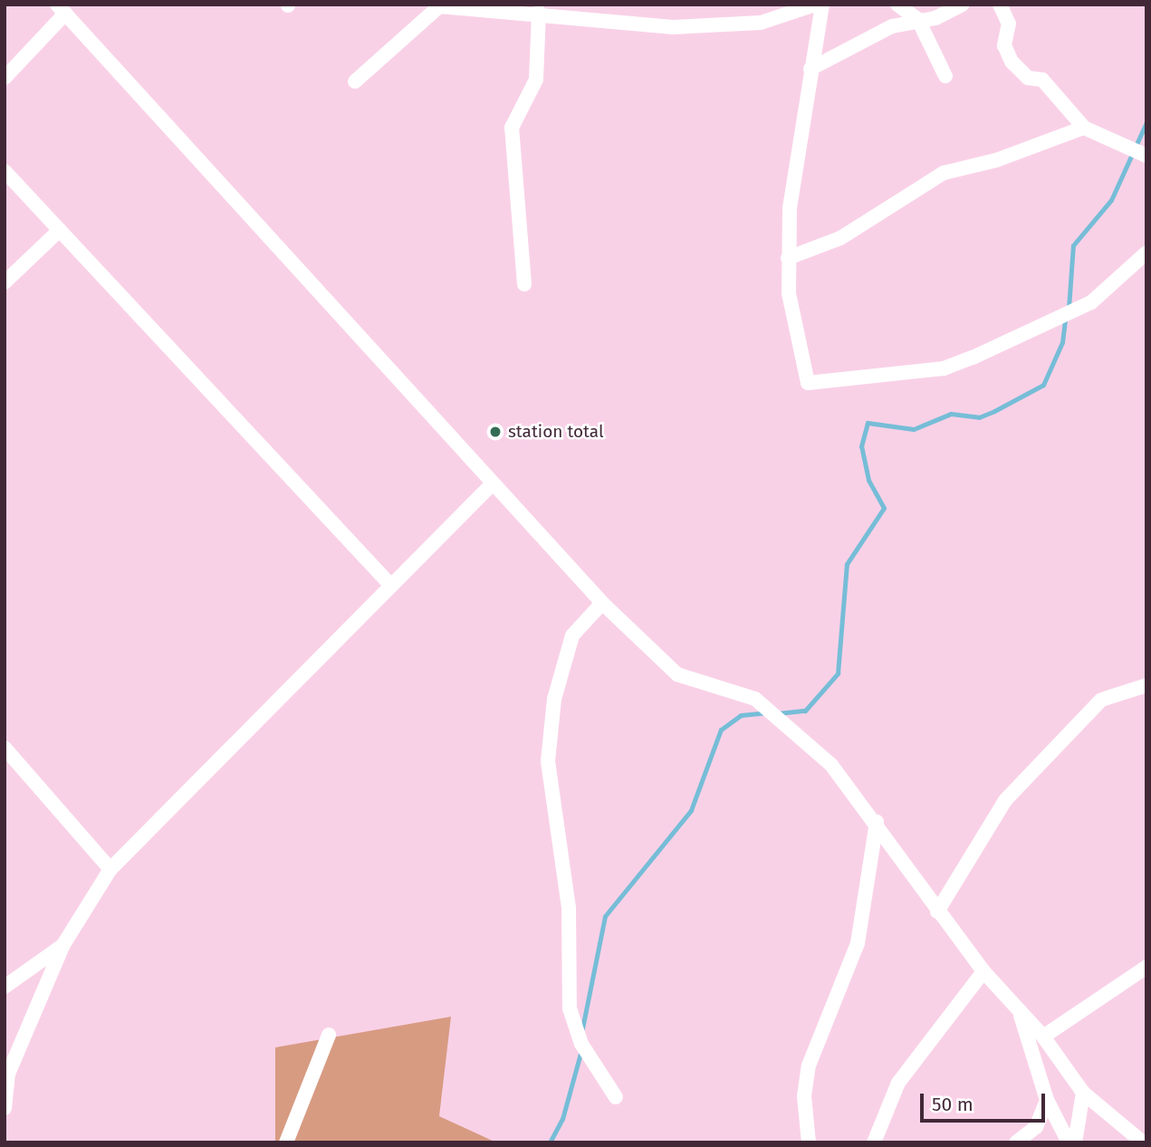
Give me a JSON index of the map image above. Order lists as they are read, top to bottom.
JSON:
{
  "places": ["station total"],
  "scale_bar": "50 m"
}
